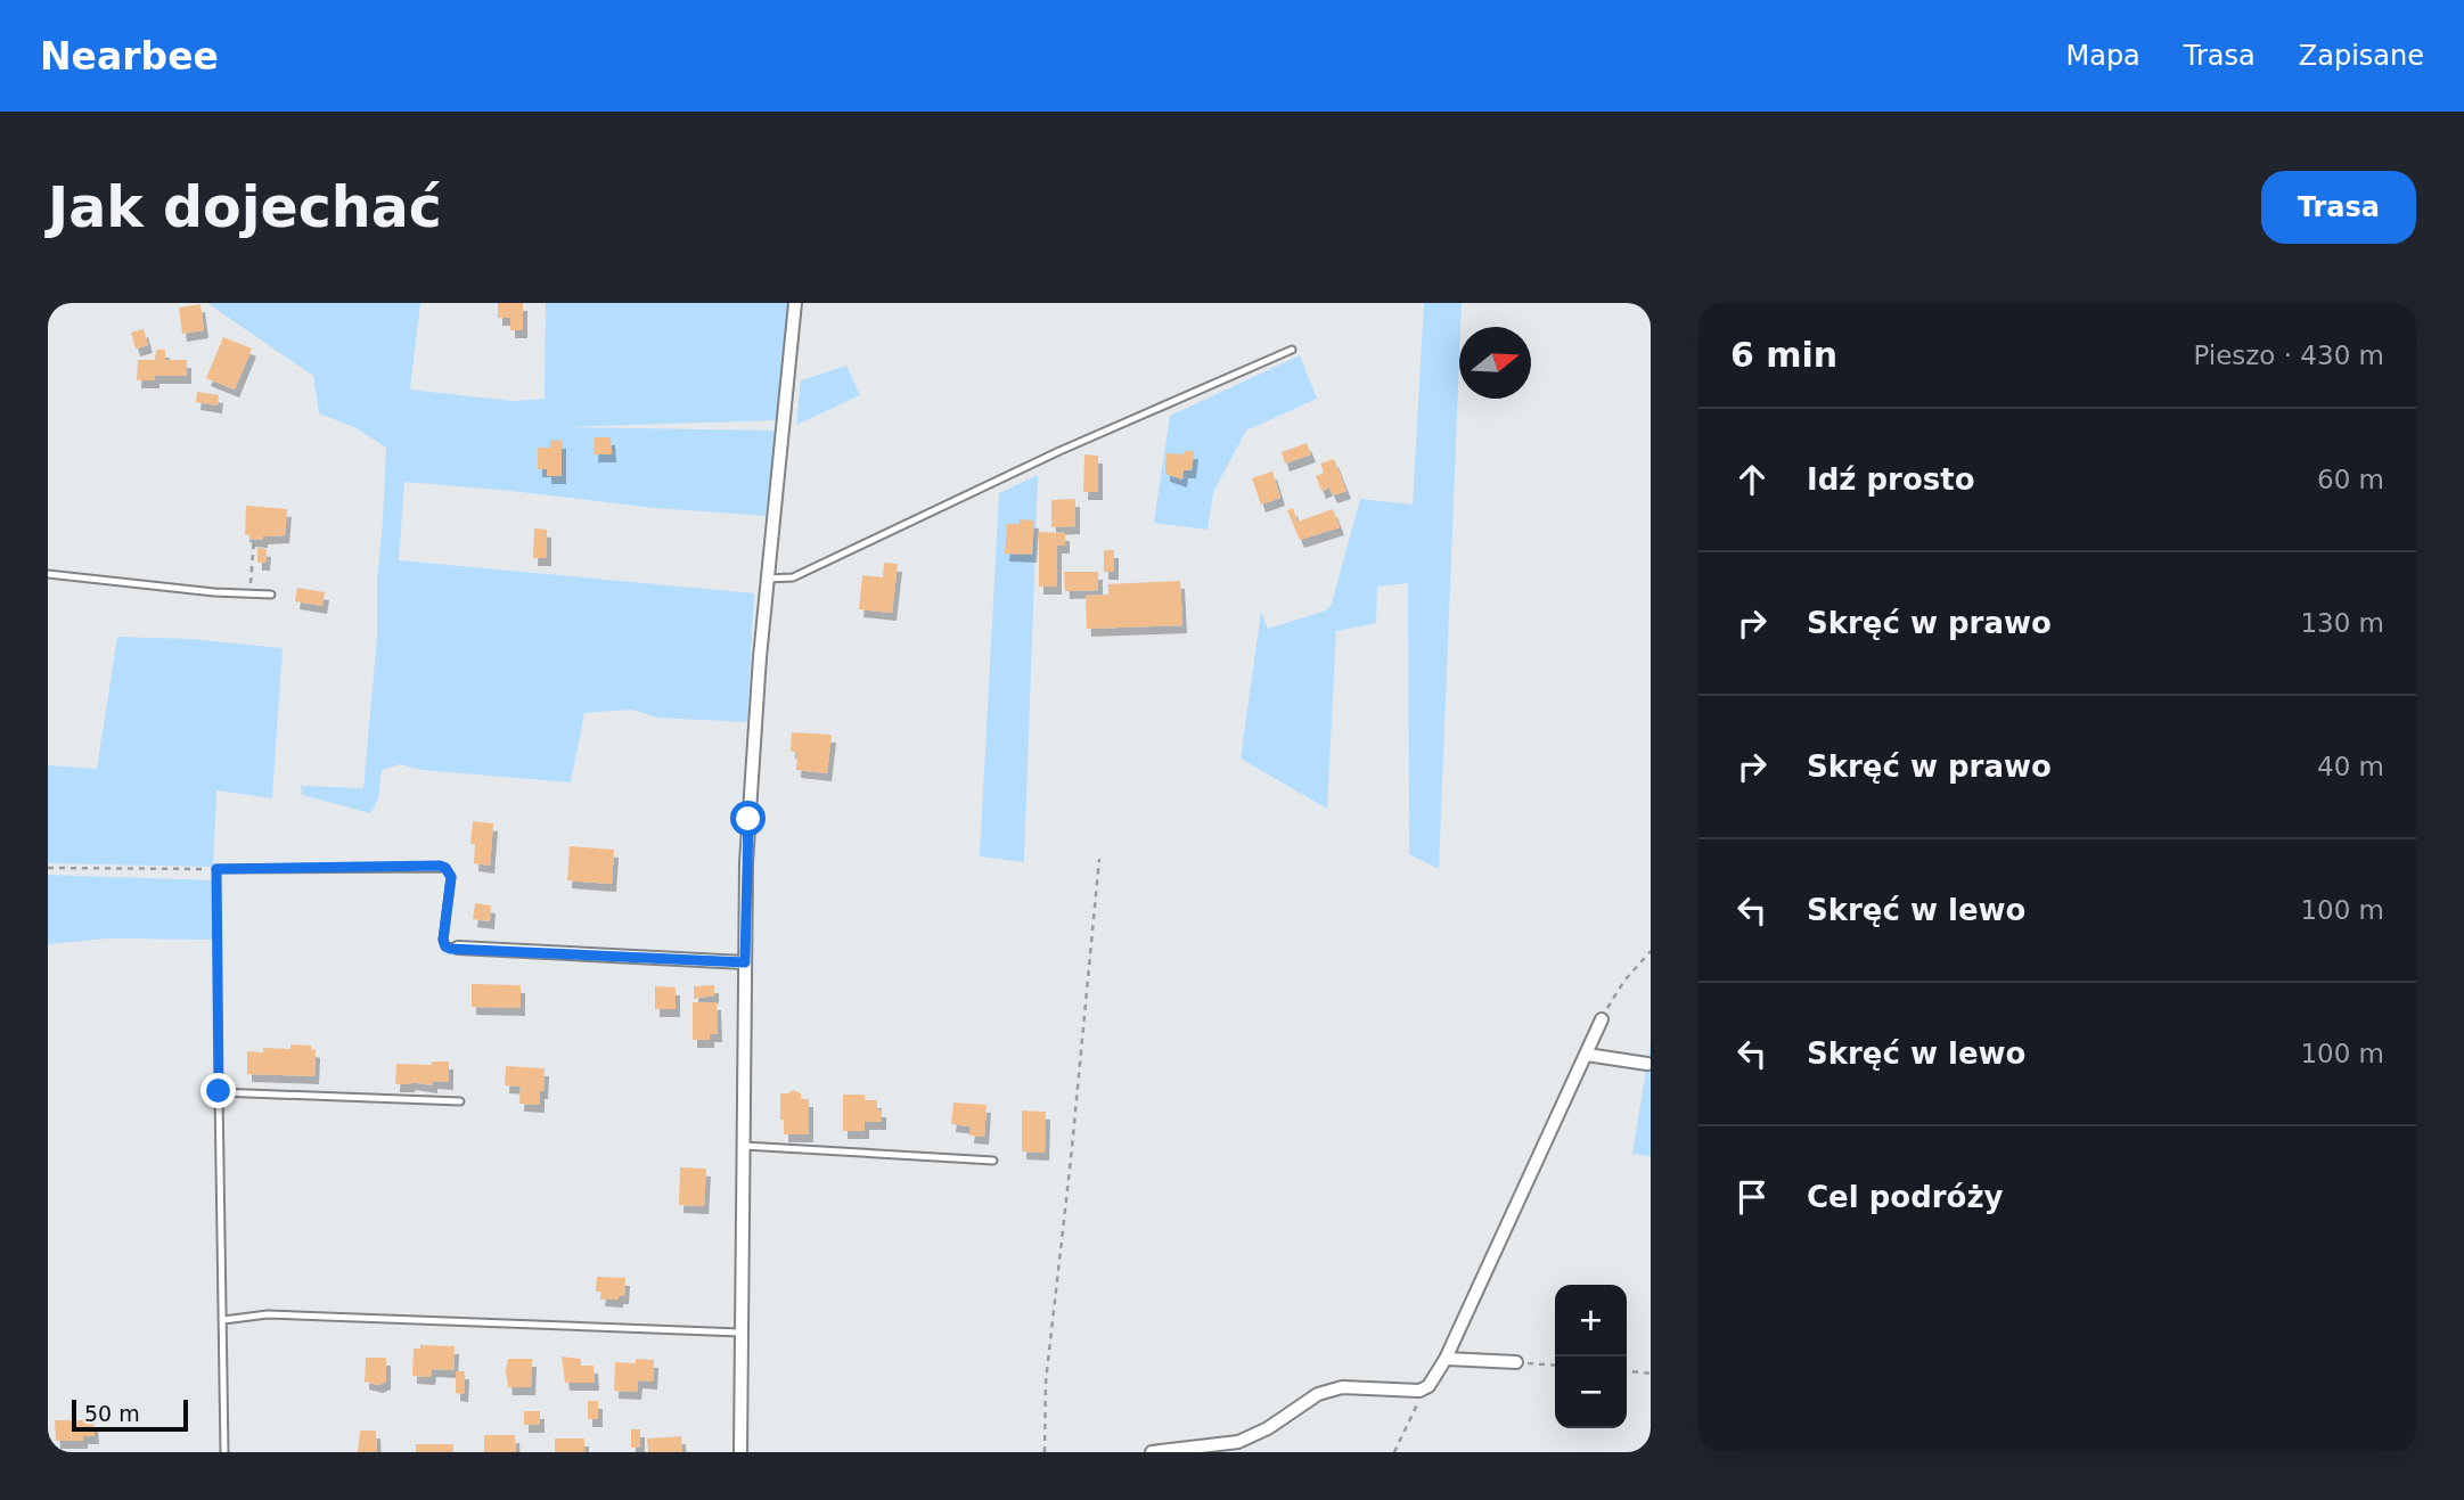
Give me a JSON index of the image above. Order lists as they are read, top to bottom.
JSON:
{
  "scale_bar": "50 m",
  "north": "right",
  "page": {
    "header": "Nearbee",
    "nav": ["Mapa", "Trasa", "Zapisane"],
    "buttons": "Trasa",
    "title": "Jak dojechać",
    "heading": ["6 min", "Pieszo · 430 m"],
    "list": [
      ["Idź prosto", "60 m"],
      ["Skręć w prawo", "130 m"],
      ["Skręć w prawo", "40 m"],
      ["Skręć w lewo", "100 m"],
      ["Skręć w lewo", "100 m"],
      "Cel podróży"
    ],
    "map_buttons": ["+", "−"],
    "scale": "50 m"
  }
}
